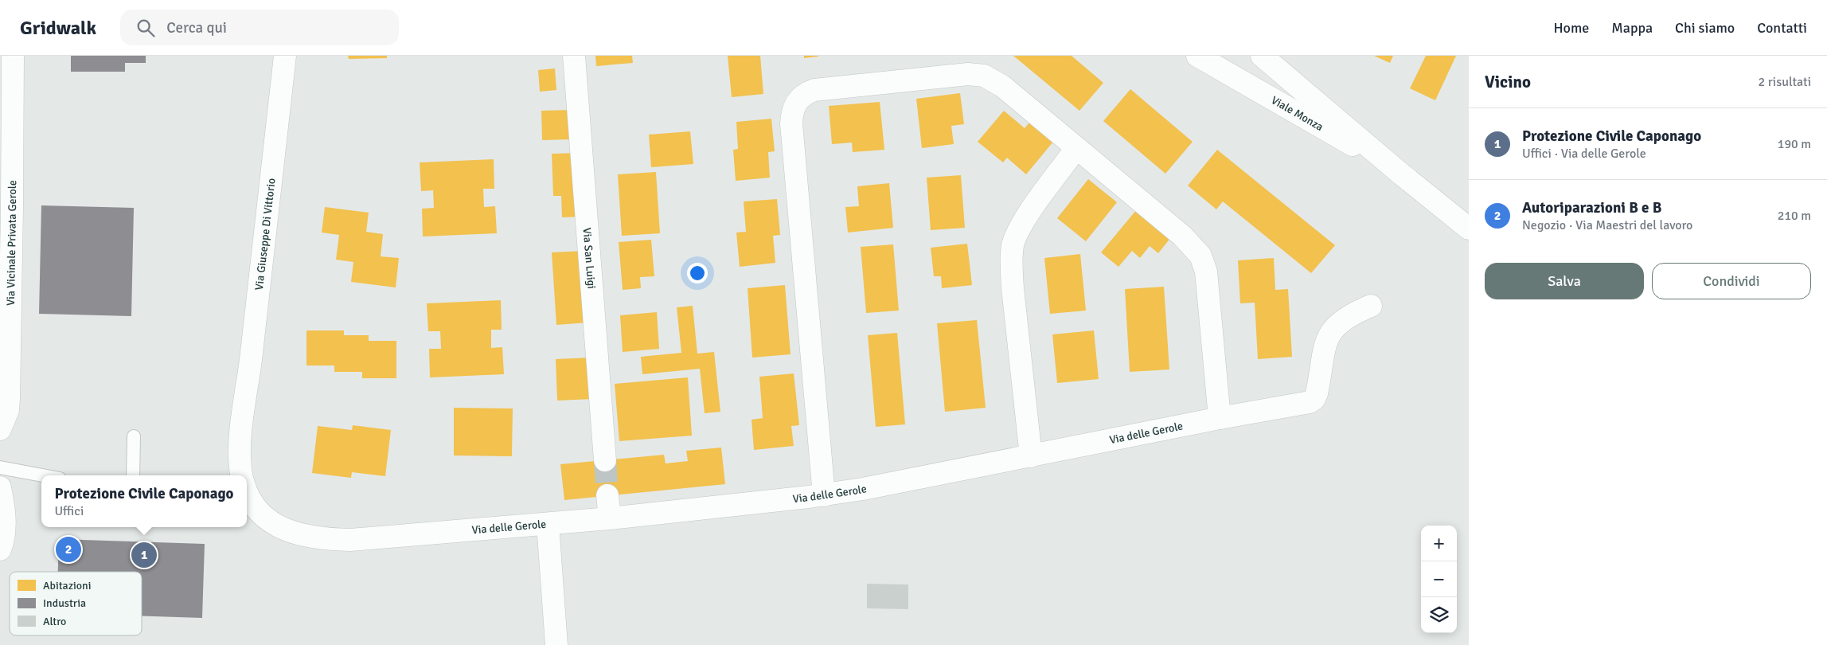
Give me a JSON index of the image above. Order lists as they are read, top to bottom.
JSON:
{
  "streets": {
    "street": [
      "Viale Monza",
      "Via Giuseppe Di Vittorio",
      "Via Vicinale Privata Gerole",
      "Via San Luigi",
      "Via delle Gerole"
    ]
  },
  "legend": ["Abitazioni", "Industria", "Altro"],
  "page": {
    "header": "Gridwalk",
    "search": "Cerca qui",
    "nav": [
      "Home",
      "Mappa",
      "Chi siamo",
      "Contatti"
    ],
    "heading": ["Vicino", "2 risultati"],
    "list": [
      {
        "mark": "1",
        "name": "Protezione Civile Caponago",
        "note": "Uffici · Via delle Gerole",
        "value": "190 m"
      },
      {
        "mark": "2",
        "name": "Autoriparazioni B e B",
        "note": "Negozio · Via Maestri del lavoro",
        "value": "210 m"
      }
    ],
    "buttons": ["Salva", "Condividi"],
    "popup": ["Protezione Civile Caponago", "Uffici"],
    "map_buttons": ["+", "−"],
    "pins": ["2", "1"]
  }
}
